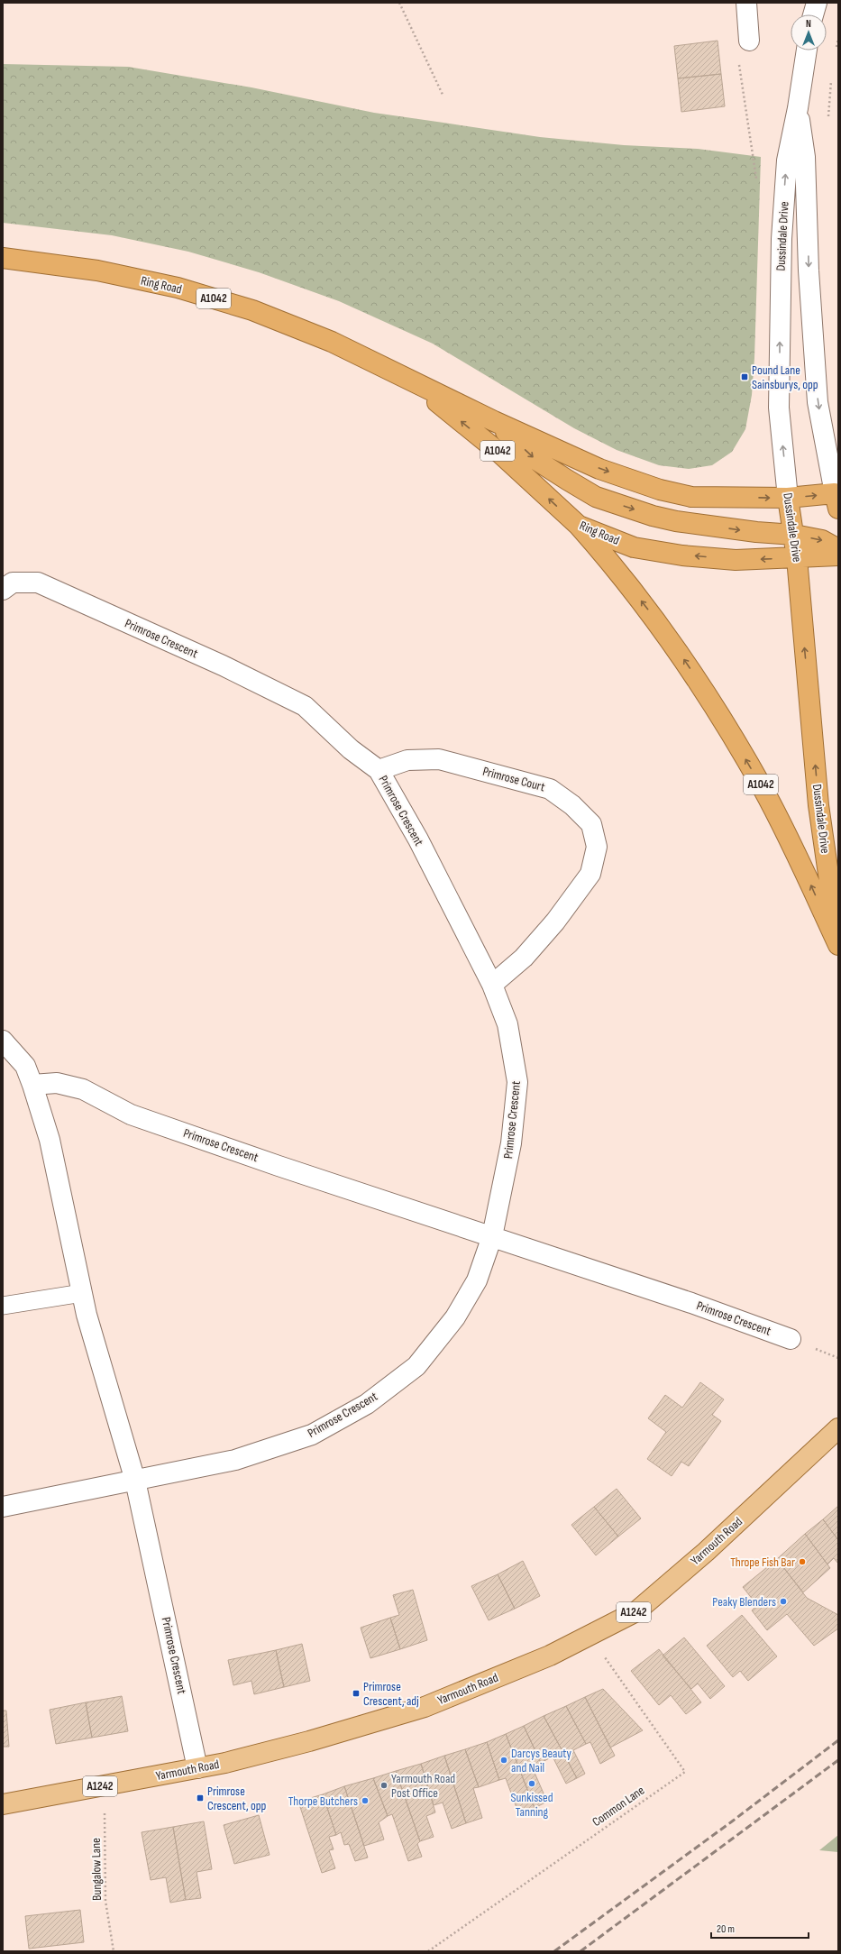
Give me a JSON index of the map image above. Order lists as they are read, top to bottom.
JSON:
{
  "streets": {
    "highway": ["Dussindale Drive", "Ring Road", "A1042"],
    "main road": ["Yarmouth Road", "A1242"],
    "street": ["Primrose Crescent", "Primrose Court"],
    "path": ["Common Lane", "Bungalow Lane"]
  },
  "crossings": [
    ["Dussindale Drive", "Ring Road"],
    ["Dussindale Drive", "A1042"],
    ["Ring Road", "A1042"],
    ["Primrose Crescent", "Primrose Court"],
    ["Primrose Crescent", "Yarmouth Road"],
    ["Yarmouth Road", "Common Lane"],
    ["Yarmouth Road", "Bungalow Lane"]
  ],
  "places": {
    "transit": ["Pound Lane Sainsburys, opp", "Primrose Crescent, adj", "Primrose Crescent, opp"],
    "other": [
      "Thrope Fish Bar",
      "Peaky Blenders",
      "Darcys Beauty and Nail",
      "Sunkissed Tanning",
      "Yarmouth Road Post Office",
      "Thorpe Butchers"
    ]
  },
  "scale_bar": "20 m",
  "north": "top"
}
